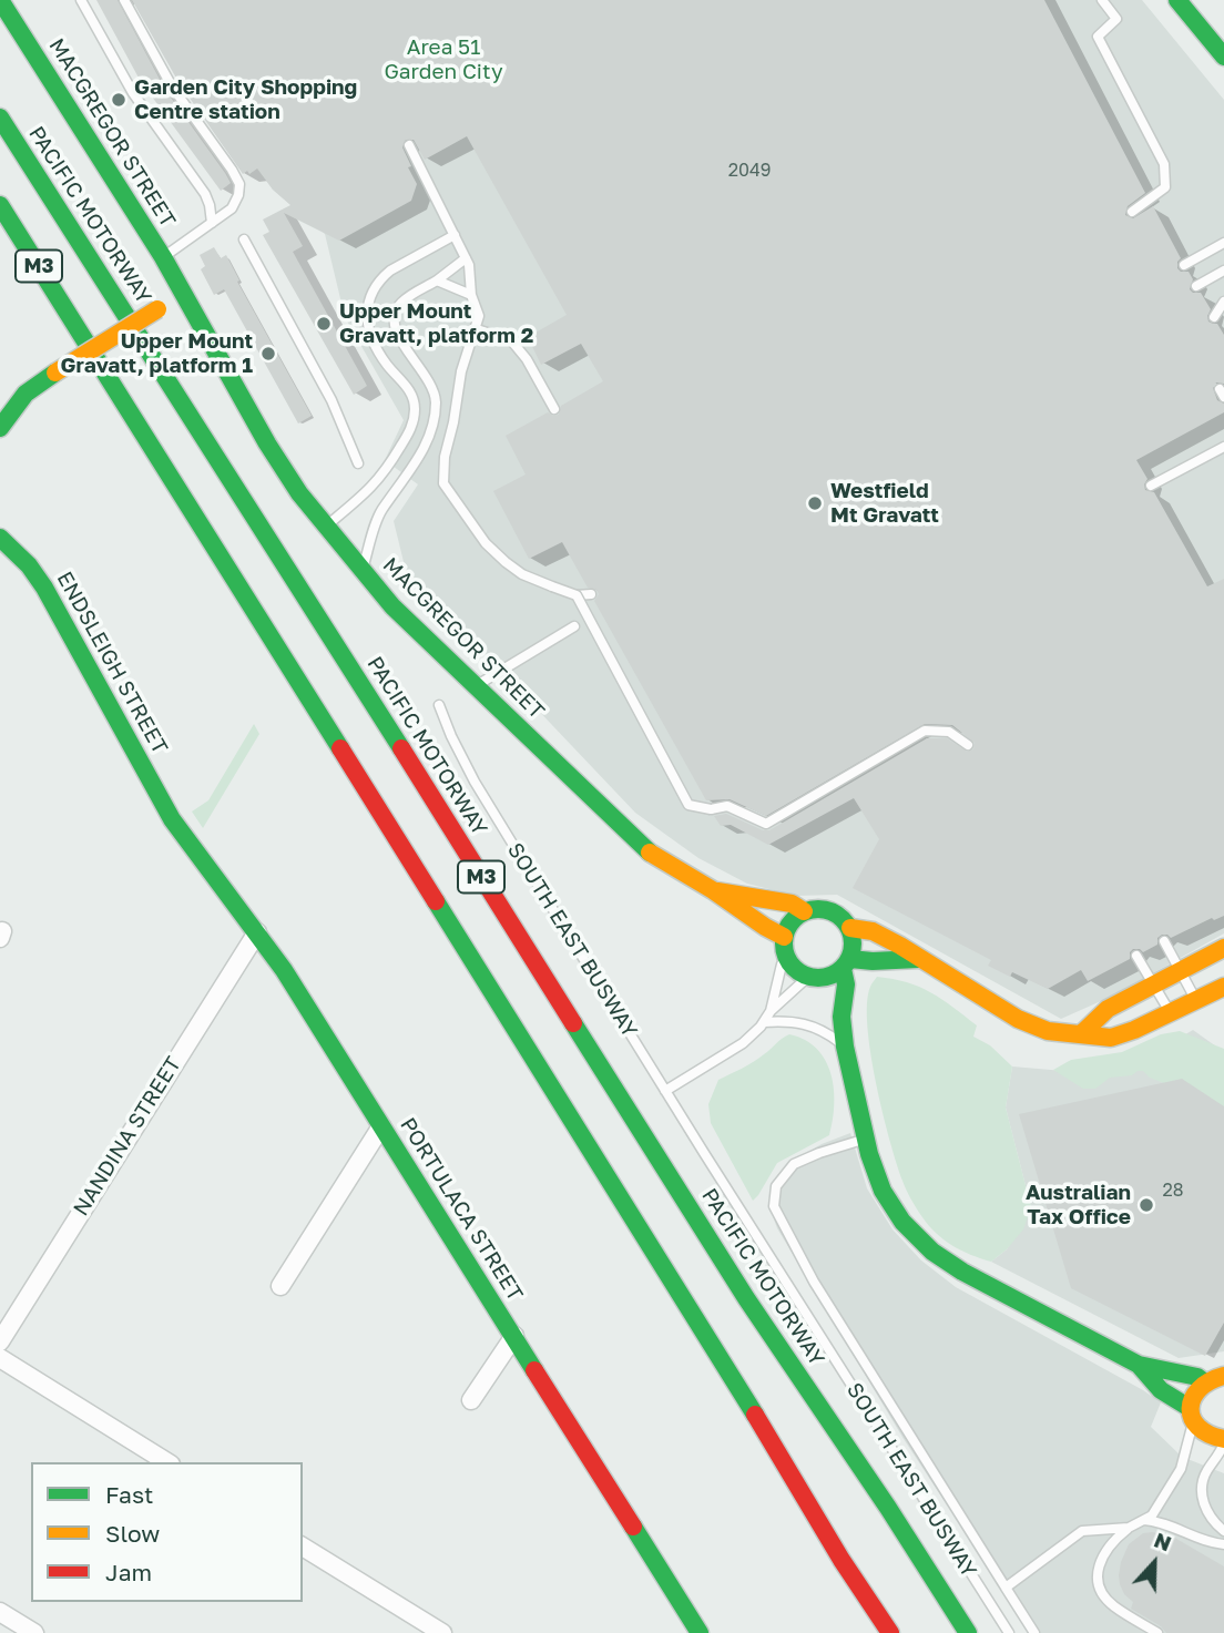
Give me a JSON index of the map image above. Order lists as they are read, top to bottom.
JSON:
{
  "streets": {
    "main road": [
      "MACGREGOR STREET",
      "PACIFIC MOTORWAY",
      "M3",
      "ENDSLEIGH STREET",
      "PORTULACA STREET"
    ],
    "street": ["NANDINA STREET"],
    "lane": ["SOUTH EAST BUSWAY"]
  },
  "crossings": [
    ["ENDSLEIGH STREET", "PORTULACA STREET"],
    ["NANDINA STREET", "PORTULACA STREET"]
  ],
  "parks": ["Area 51 Garden City"],
  "places": [
    "Garden City Shopping Centre station",
    "Upper Mount Gravatt, platform 2",
    "Upper Mount Gravatt, platform 1",
    "Westfield Mt Gravatt",
    "Australian Tax Office"
  ],
  "house_numbers": ["2049", "28"],
  "legend": ["Fast", "Slow", "Jam"],
  "north": "top"
}
